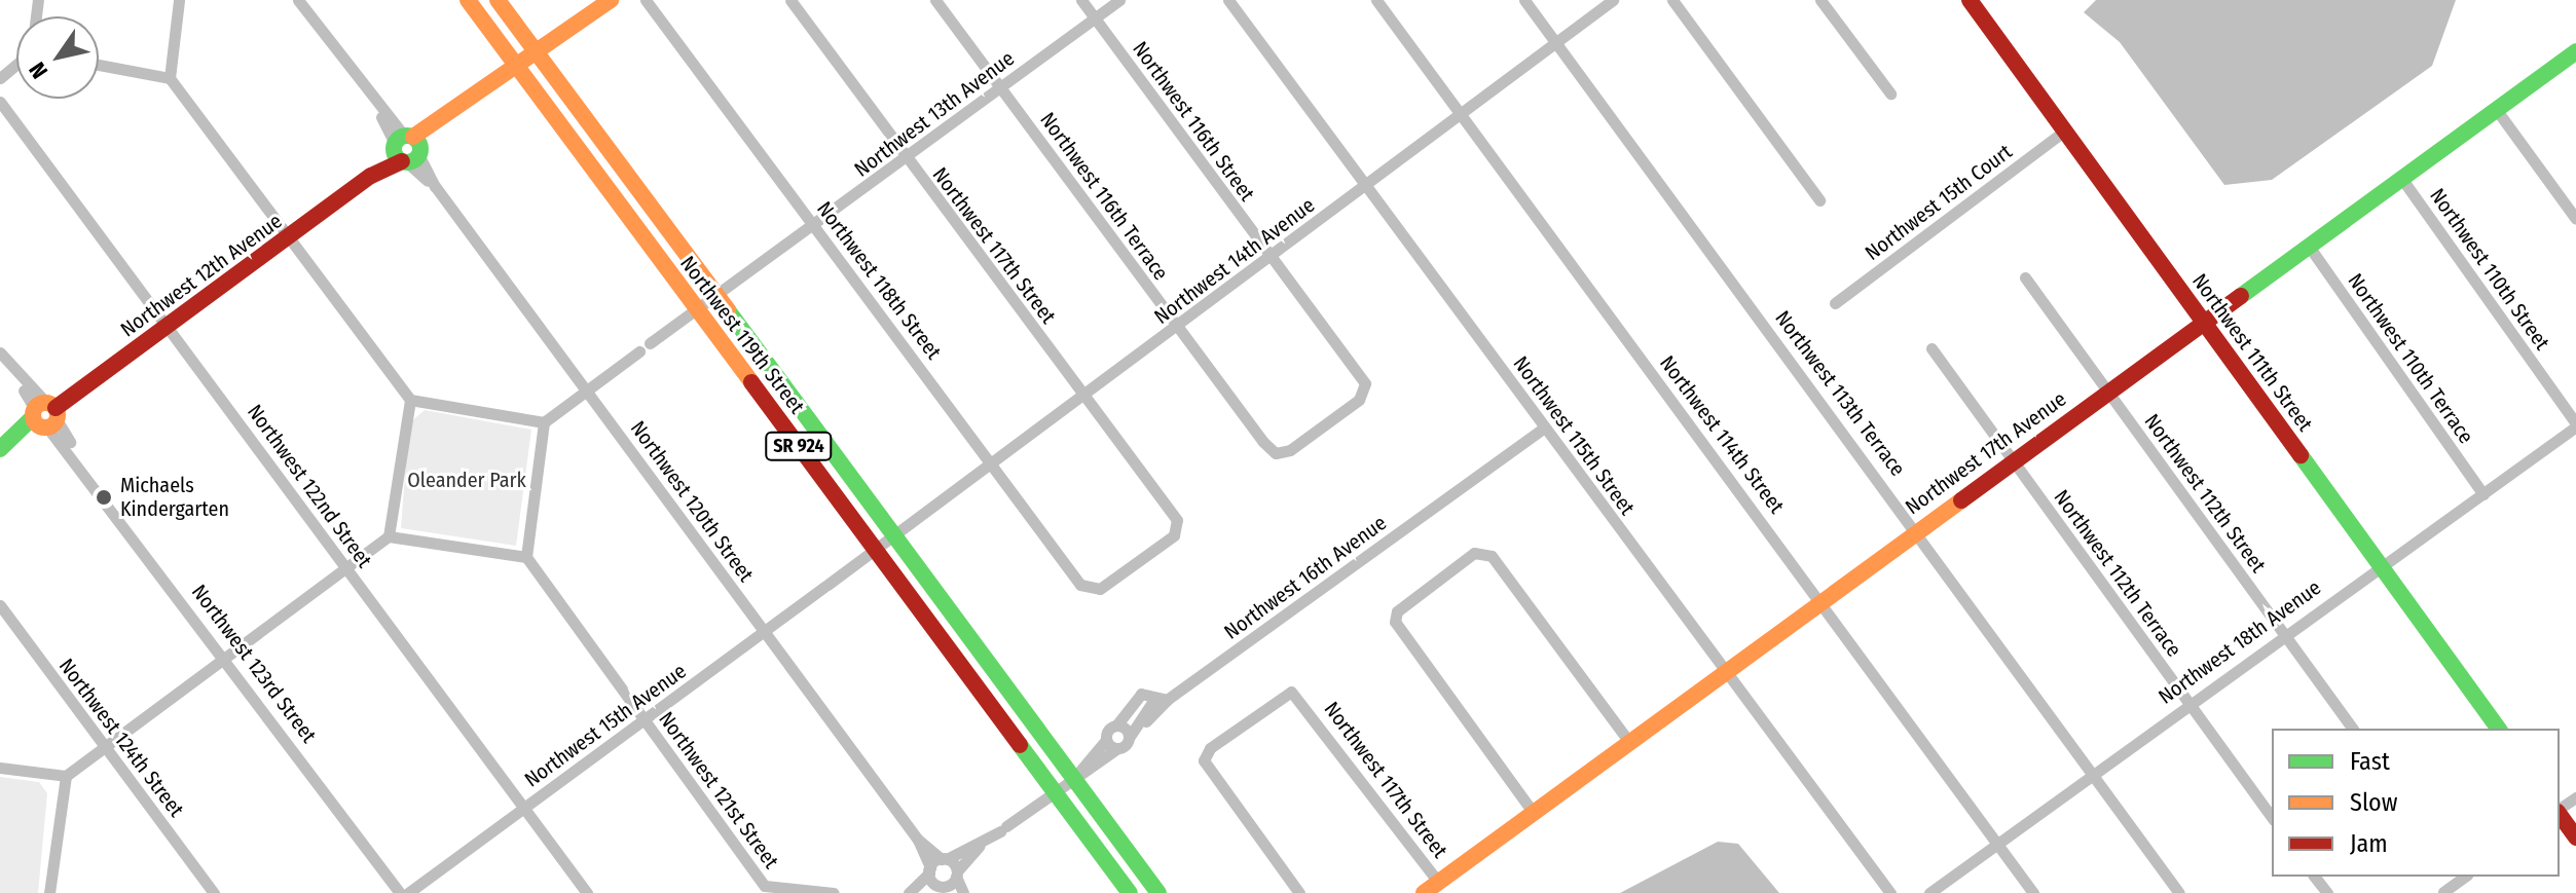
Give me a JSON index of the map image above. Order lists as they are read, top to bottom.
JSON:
{
  "streets": {
    "main road": [
      "Northwest 12th Avenue",
      "Northwest 119th Street",
      "Northwest 111th Street",
      "SR 924",
      "Northwest 17th Avenue"
    ],
    "street": [
      "Northwest 13th Avenue",
      "Northwest 116th Street",
      "Northwest 116th Terrace",
      "Northwest 15th Court",
      "Northwest 117th Street",
      "Northwest 14th Avenue",
      "Northwest 110th Street",
      "Northwest 118th Street",
      "Northwest 110th Terrace",
      "Northwest 113th Terrace",
      "Northwest 114th Street",
      "Northwest 115th Street",
      "Northwest 122nd Street",
      "Northwest 112th Street",
      "Northwest 120th Street",
      "Northwest 112th Terrace",
      "Northwest 16th Avenue",
      "Northwest 18th Avenue",
      "Northwest 123rd Street",
      "Northwest 15th Avenue",
      "Northwest 124th Street",
      "Northwest 121st Street"
    ]
  },
  "crossings": [
    ["Northwest 13th Avenue", "Northwest 116th Street"],
    ["Northwest 13th Avenue", "Northwest 116th Terrace"],
    ["Northwest 13th Avenue", "Northwest 117th Street"],
    ["Northwest 13th Avenue", "Northwest 118th Street"],
    ["Northwest 13th Avenue", "Northwest 119th Street"],
    ["Northwest 116th Street", "Northwest 116th Terrace"],
    ["Northwest 116th Street", "Northwest 14th Avenue"],
    ["Northwest 116th Terrace", "Northwest 14th Avenue"],
    ["Northwest 15th Court", "Northwest 111th Street"],
    ["Northwest 117th Street", "Northwest 14th Avenue"],
    ["Northwest 117th Street", "Northwest 118th Street"],
    ["Northwest 117th Street", "Northwest 17th Avenue"],
    ["Northwest 14th Avenue", "Northwest 118th Street"],
    ["Northwest 14th Avenue", "Northwest 119th Street"],
    ["Northwest 14th Avenue", "Northwest 113th Terrace"],
    ["Northwest 14th Avenue", "Northwest 114th Street"],
    ["Northwest 14th Avenue", "Northwest 115th Street"],
    ["Northwest 14th Avenue", "Northwest 15th Avenue"],
    ["Northwest 110th Street", "Northwest 17th Avenue"],
    ["Northwest 110th Street", "Northwest 18th Avenue"],
    ["Northwest 12th Avenue", "Northwest 119th Street"],
    ["Northwest 12th Avenue", "Northwest 122nd Street"],
    ["Northwest 12th Avenue", "Northwest 120th Street"],
    ["Northwest 12th Avenue", "Northwest 123rd Street"],
    ["Northwest 119th Street", "Northwest 16th Avenue"],
    ["Northwest 119th Street", "Northwest 15th Avenue"],
    ["Northwest 111th Street", "Northwest 17th Avenue"],
    ["Northwest 111th Street", "Northwest 18th Avenue"],
    ["Northwest 110th Terrace", "Northwest 17th Avenue"],
    ["Northwest 110th Terrace", "Northwest 18th Avenue"],
    ["Northwest 113th Terrace", "Northwest 17th Avenue"],
    ["Northwest 113th Terrace", "Northwest 18th Avenue"],
    ["Northwest 114th Street", "Northwest 17th Avenue"],
    ["Northwest 114th Street", "Northwest 18th Avenue"],
    ["Northwest 115th Street", "Northwest 17th Avenue"],
    ["Northwest 115th Street", "Northwest 16th Avenue"],
    ["Northwest 17th Avenue", "Northwest 112th Street"],
    ["Northwest 17th Avenue", "Northwest 112th Terrace"],
    ["Northwest 122nd Street", "Northwest 15th Avenue"],
    ["Northwest 112th Street", "Northwest 18th Avenue"],
    ["Northwest 120th Street", "Northwest 15th Avenue"],
    ["Northwest 112th Terrace", "Northwest 18th Avenue"],
    ["Northwest 15th Avenue", "Northwest 121st Street"]
  ],
  "parks": ["Oleander Park"],
  "places": ["Michaels Kindergarten"],
  "legend": ["Fast", "Slow", "Jam"],
  "north": "bottom left"
}
